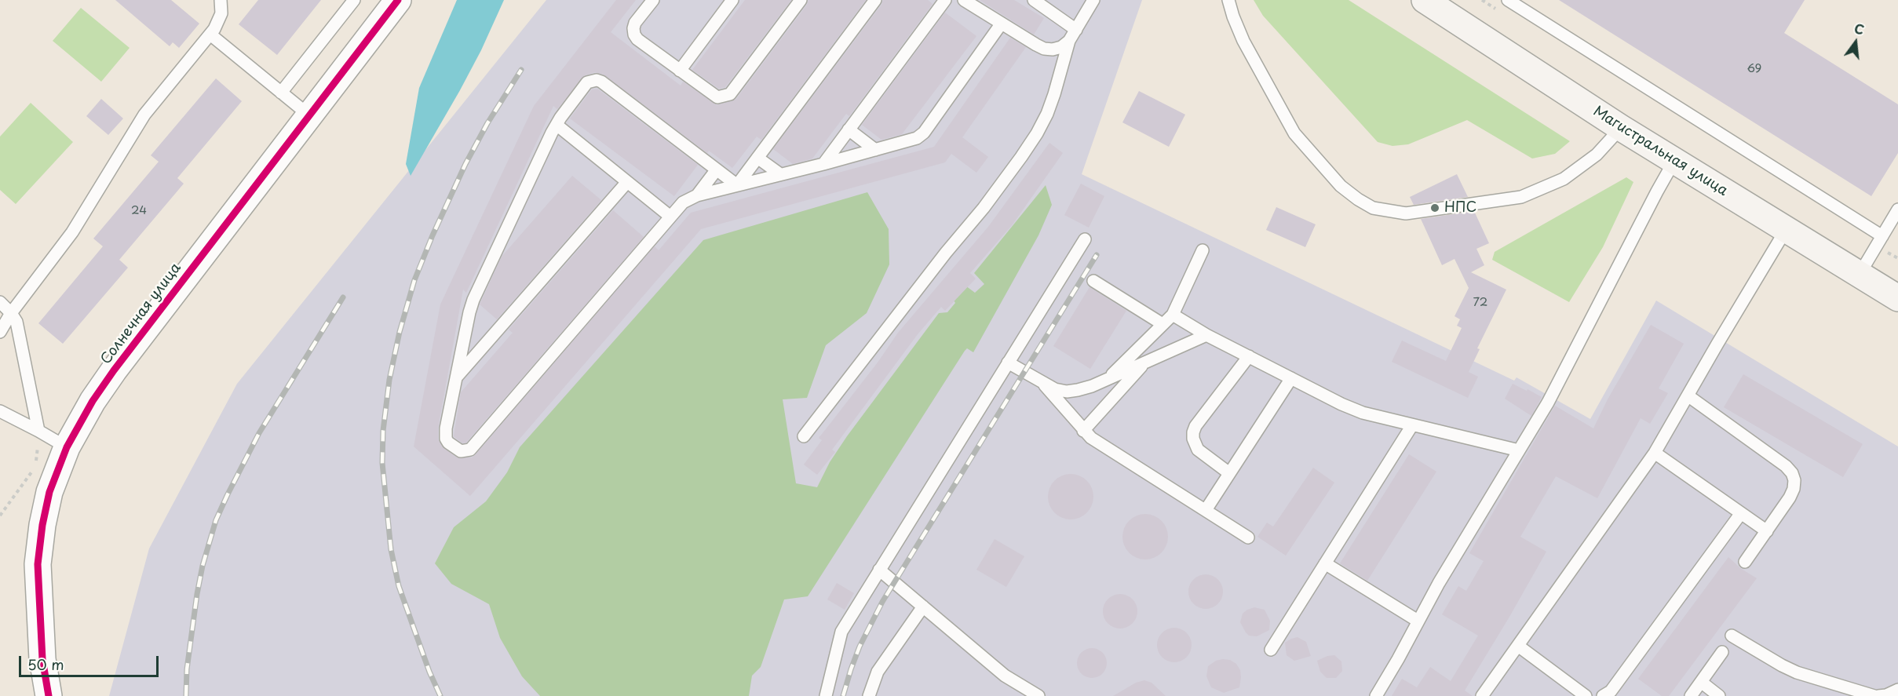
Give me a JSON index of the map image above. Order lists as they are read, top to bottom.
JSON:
{
  "streets": {
    "main road": ["Магистральная улица"],
    "street": ["Солнечная улица"]
  },
  "places": ["НПС"],
  "house_numbers": ["69", "24", "72"],
  "scale_bar": "50 m",
  "north": "top"
}
